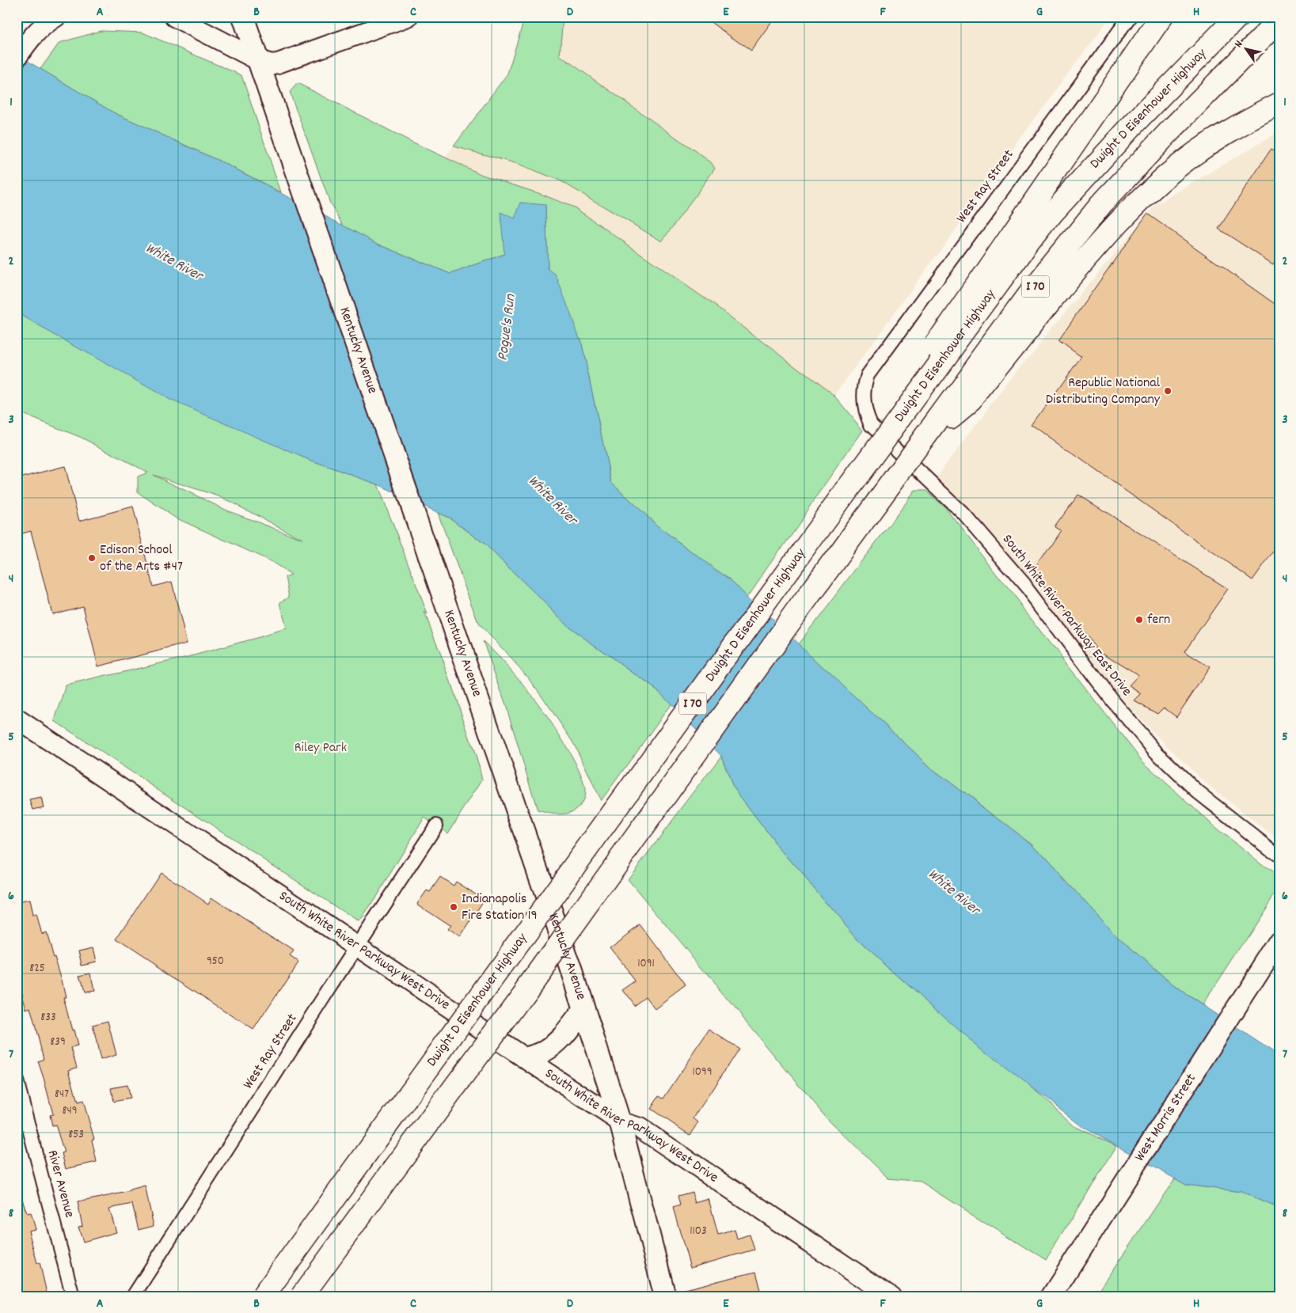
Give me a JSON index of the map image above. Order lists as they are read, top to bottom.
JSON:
{
  "streets": {
    "highway": ["Dwight D Eisenhower Highway", "I 70"],
    "main road": ["Kentucky Avenue"],
    "street": [
      "West Ray Street",
      "South White River Parkway East Drive",
      "South White River Parkway West Drive",
      "West Morris Street",
      "River Avenue"
    ]
  },
  "crossings": [
    ["West Ray Street", "South White River Parkway East Drive"],
    ["West Ray Street", "South White River Parkway West Drive"],
    ["Kentucky Avenue", "South White River Parkway West Drive"]
  ],
  "water": ["White River", "Pogue's Run"],
  "parks": ["Riley Park"],
  "places": [
    "Republic National Distributing Company",
    "Edison School of the Arts #47",
    "fern",
    "Indianapolis Fire Station 19"
  ],
  "house_numbers": [
    "950",
    "1091",
    "825",
    "833",
    "839",
    "1099",
    "847",
    "849",
    "853",
    "1103"
  ],
  "north": "top left",
  "grid": {
    "columns": [
      "A",
      "B",
      "C",
      "D",
      "E",
      "F",
      "G",
      "H"
    ],
    "rows": [
      "1",
      "2",
      "3",
      "4",
      "5",
      "6",
      "7",
      "8"
    ]
  }
}
